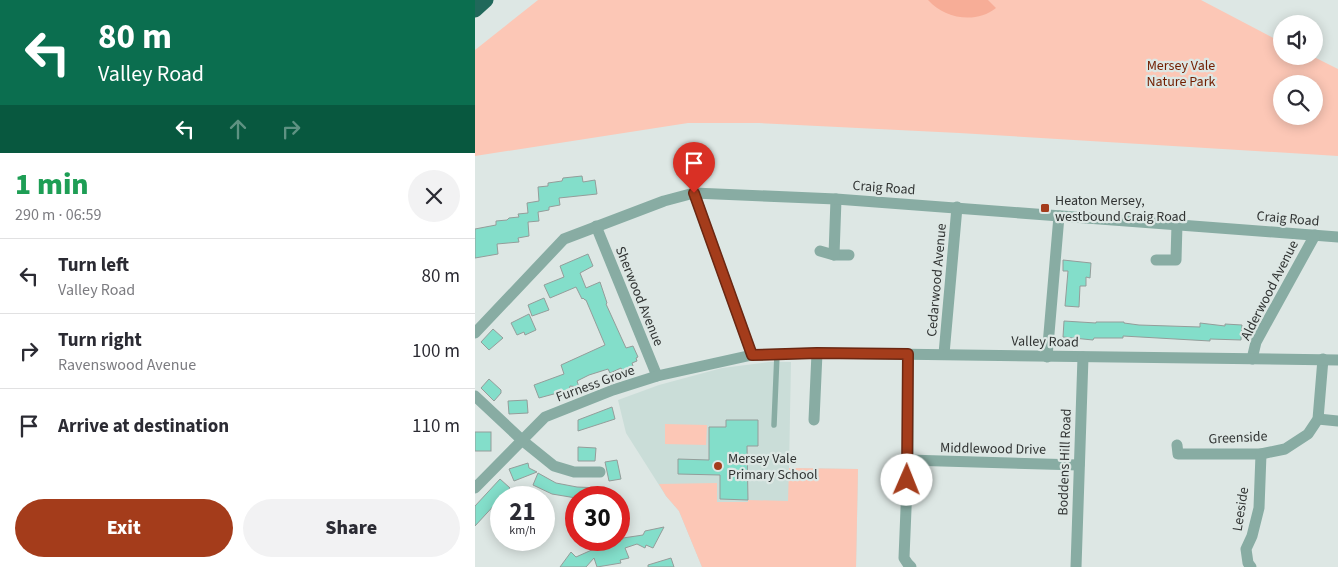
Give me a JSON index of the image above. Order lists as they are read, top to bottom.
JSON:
{
  "streets": {
    "street": [
      "Craig Road",
      "Cedarwood Avenue",
      "Alderwood Avenue",
      "Sherwood Avenue",
      "Valley Road",
      "Furness Grove",
      "Greenside",
      "Middlewood Drive",
      "Boddens Hill Road",
      "Leeside"
    ]
  },
  "crossings": [
    ["Craig Road", "Cedarwood Avenue"],
    ["Craig Road", "Alderwood Avenue"],
    ["Craig Road", "Sherwood Avenue"],
    ["Cedarwood Avenue", "Valley Road"],
    ["Alderwood Avenue", "Valley Road"],
    ["Sherwood Avenue", "Furness Grove"],
    ["Valley Road", "Furness Grove"],
    ["Valley Road", "Boddens Hill Road"],
    ["Greenside", "Leeside"],
    ["Middlewood Drive", "Boddens Hill Road"]
  ],
  "parks": ["Mersey Vale Nature Park"],
  "places": {
    "transit": ["Heaton Mersey, westbound Craig Road"],
    "other": ["Mersey Vale Primary School"]
  },
  "page": {
    "turn": ["80 m", "Valley Road"],
    "heading": ["1 min", "290 m · 06:59"],
    "list": [
      {
        "name": "Turn left",
        "note": "Valley Road",
        "value": "80 m"
      },
      {
        "name": "Turn right",
        "note": "Ravenswood Avenue",
        "value": "100 m"
      },
      {
        "name": "Arrive at destination",
        "value": "110 m"
      }
    ],
    "speed": "21 km/h",
    "limit": "30",
    "buttons": ["Exit", "Share"]
  }
}
